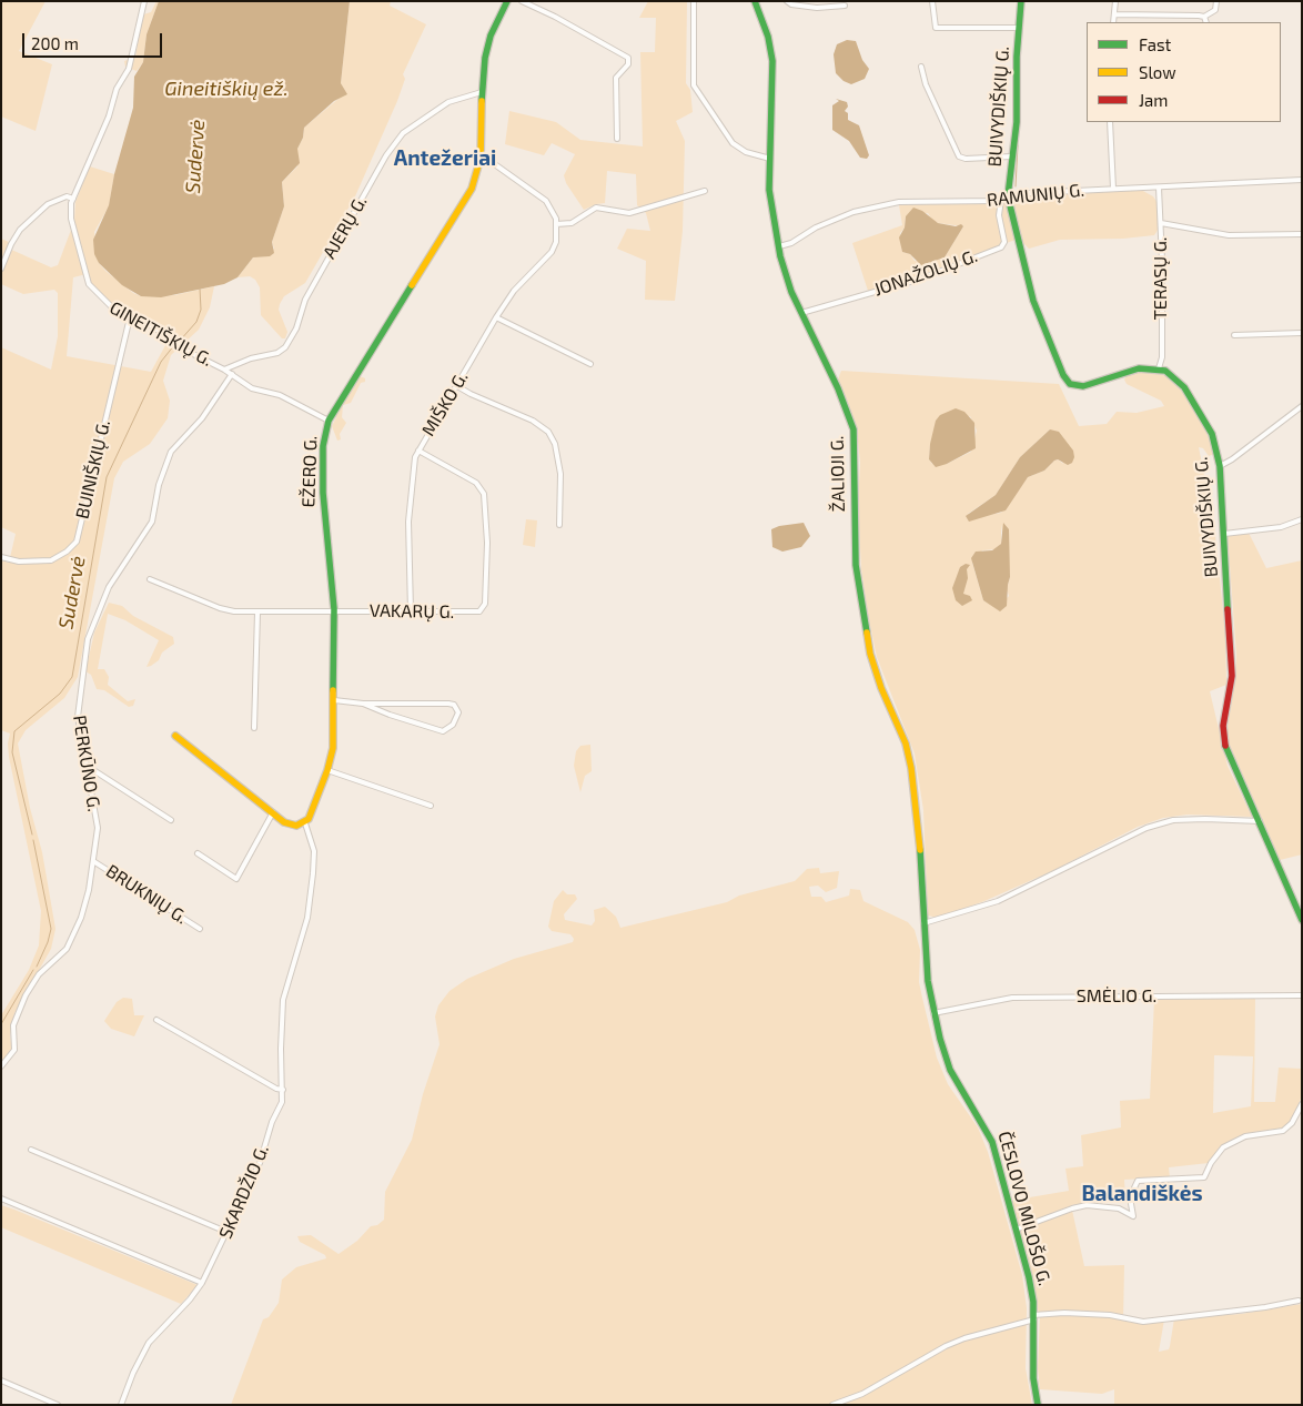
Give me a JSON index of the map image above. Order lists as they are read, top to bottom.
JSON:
{
  "streets": {
    "street": [
      "BUIVYDIŠKIŲ G.",
      "RAMUNIŲ G.",
      "AJERŲ G.",
      "JONAŽOLIŲ G.",
      "TERASŲ G.",
      "GINEITIŠKIŲ G.",
      "MIŠKO G.",
      "BUINIŠKIŲ G.",
      "EŽERO G.",
      "ŽALIOJI G.",
      "VAKARŲ G.",
      "PERKŪNO G.",
      "BRUKNIŲ G.",
      "SMĖLIO G.",
      "SKARDŽIO G.",
      "ČESLOVO MILOŠO G."
    ]
  },
  "crossings": [
    ["BUIVYDIŠKIŲ G.", "RAMUNIŲ G."],
    ["BUIVYDIŠKIŲ G.", "JONAŽOLIŲ G."],
    ["BUIVYDIŠKIŲ G.", "TERASŲ G."],
    ["RAMUNIŲ G.", "JONAŽOLIŲ G."],
    ["RAMUNIŲ G.", "TERASŲ G."],
    ["RAMUNIŲ G.", "ŽALIOJI G."],
    ["AJERŲ G.", "GINEITIŠKIŲ G."],
    ["AJERŲ G.", "EŽERO G."],
    ["JONAŽOLIŲ G.", "ŽALIOJI G."],
    ["GINEITIŠKIŲ G.", "BUINIŠKIŲ G."],
    ["GINEITIŠKIŲ G.", "EŽERO G."],
    ["GINEITIŠKIŲ G.", "PERKŪNO G."],
    ["MIŠKO G.", "VAKARŲ G."],
    ["EŽERO G.", "VAKARŲ G."],
    ["EŽERO G.", "SKARDŽIO G."],
    ["ŽALIOJI G.", "ČESLOVO MILOŠO G."],
    ["PERKŪNO G.", "BRUKNIŲ G."],
    ["SMĖLIO G.", "ČESLOVO MILOŠO G."]
  ],
  "districts": ["Antežeriai", "Balandiškės"],
  "water": ["Gineitiškių ež.", "Sudervė"],
  "legend": ["Fast", "Slow", "Jam"],
  "scale_bar": "200 m"
}
